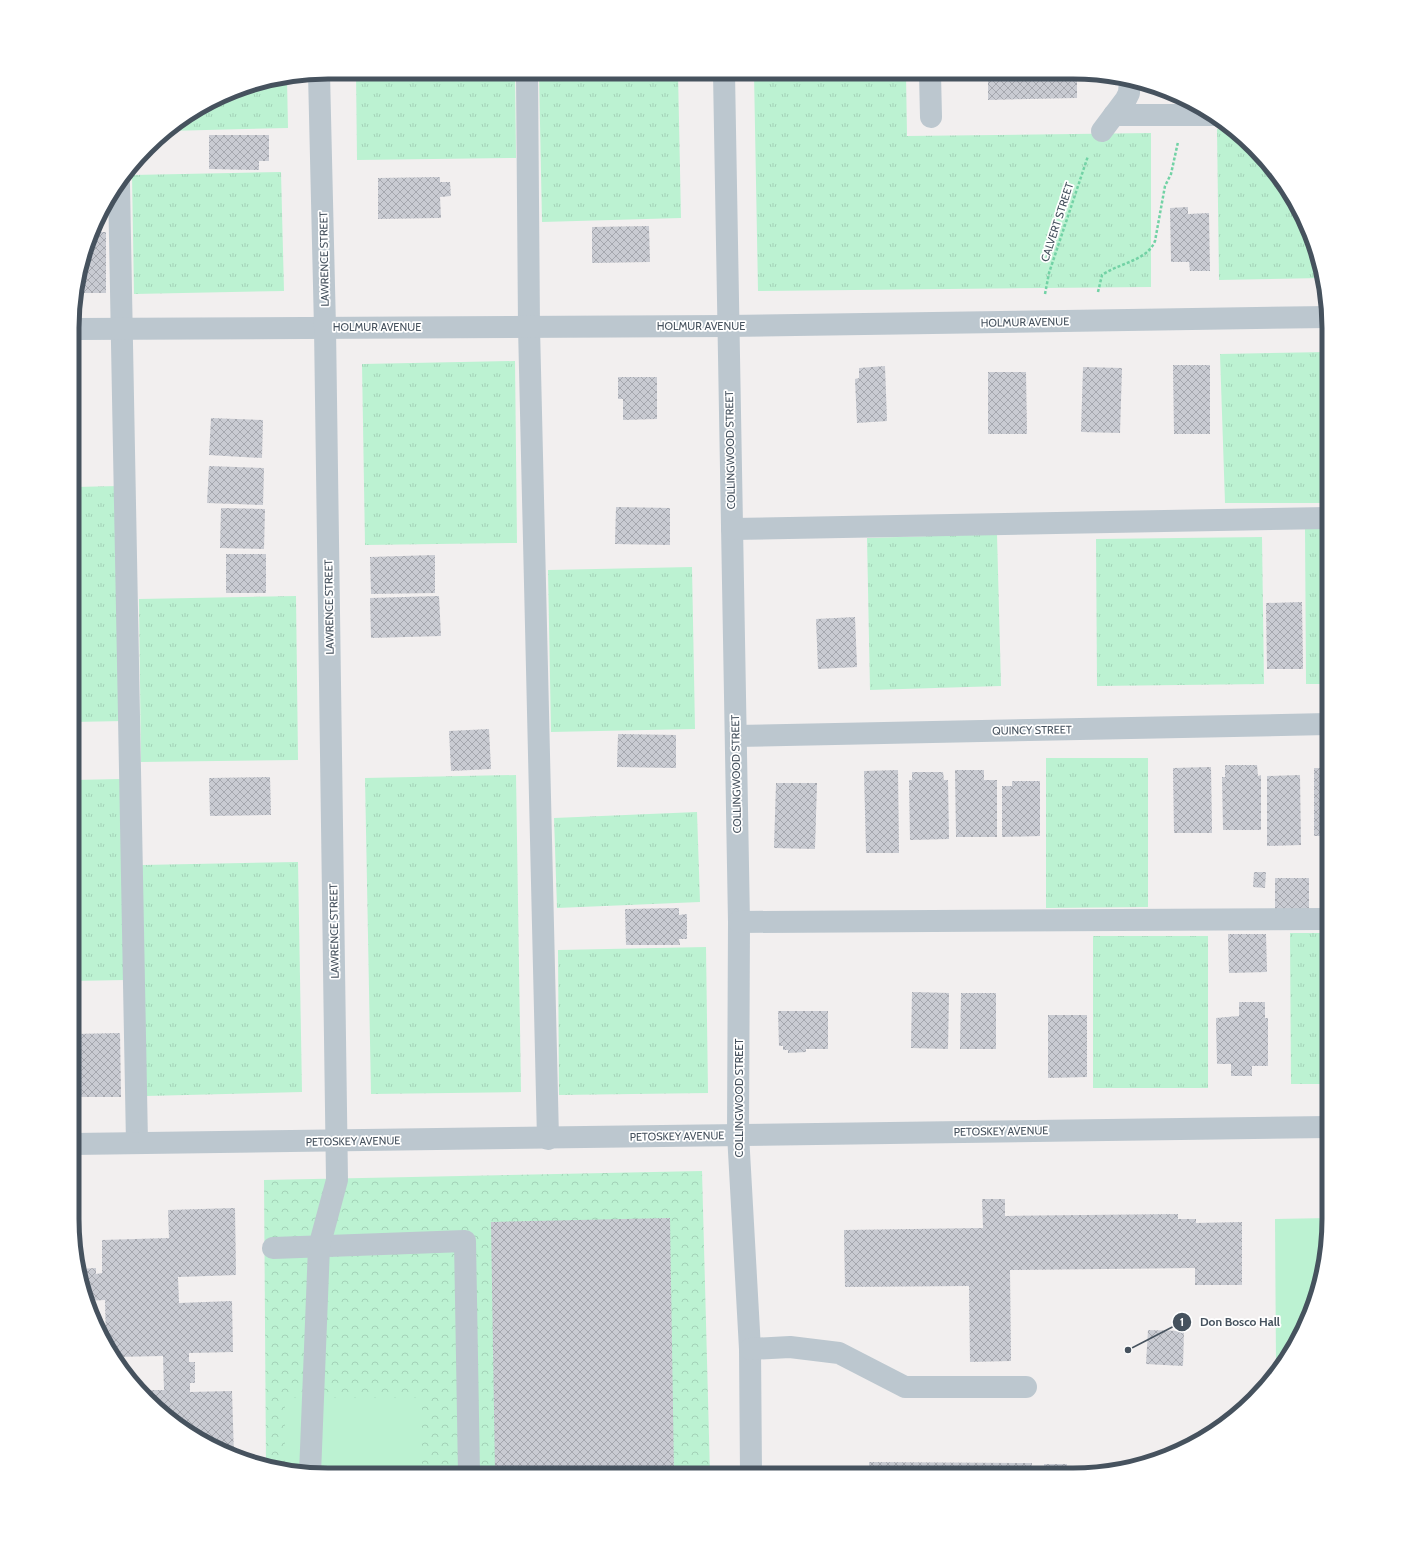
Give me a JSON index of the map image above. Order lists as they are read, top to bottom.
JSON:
{
  "streets": {
    "street": [
      "LAWRENCE STREET",
      "HOLMUR AVENUE",
      "COLLINGWOOD STREET",
      "QUINCY STREET",
      "PETOSKEY AVENUE"
    ],
    "path": ["CALVERT STREET"]
  },
  "crossings": [
    ["CALVERT STREET", "HOLMUR AVENUE"],
    ["LAWRENCE STREET", "HOLMUR AVENUE"],
    ["LAWRENCE STREET", "PETOSKEY AVENUE"],
    ["HOLMUR AVENUE", "COLLINGWOOD STREET"],
    ["COLLINGWOOD STREET", "QUINCY STREET"],
    ["COLLINGWOOD STREET", "PETOSKEY AVENUE"]
  ],
  "places": ["Don Bosco Hall"]
}
